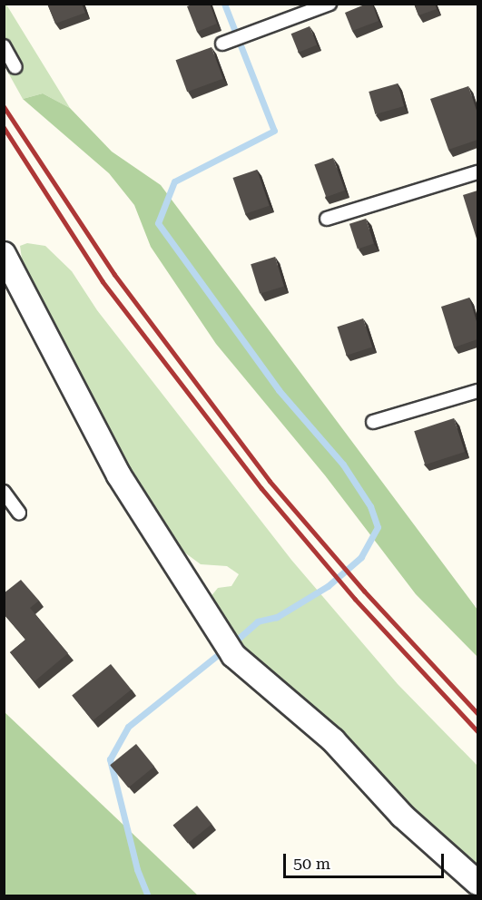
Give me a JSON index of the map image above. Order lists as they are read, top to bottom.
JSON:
{
  "scale_bar": "50 m"
}
